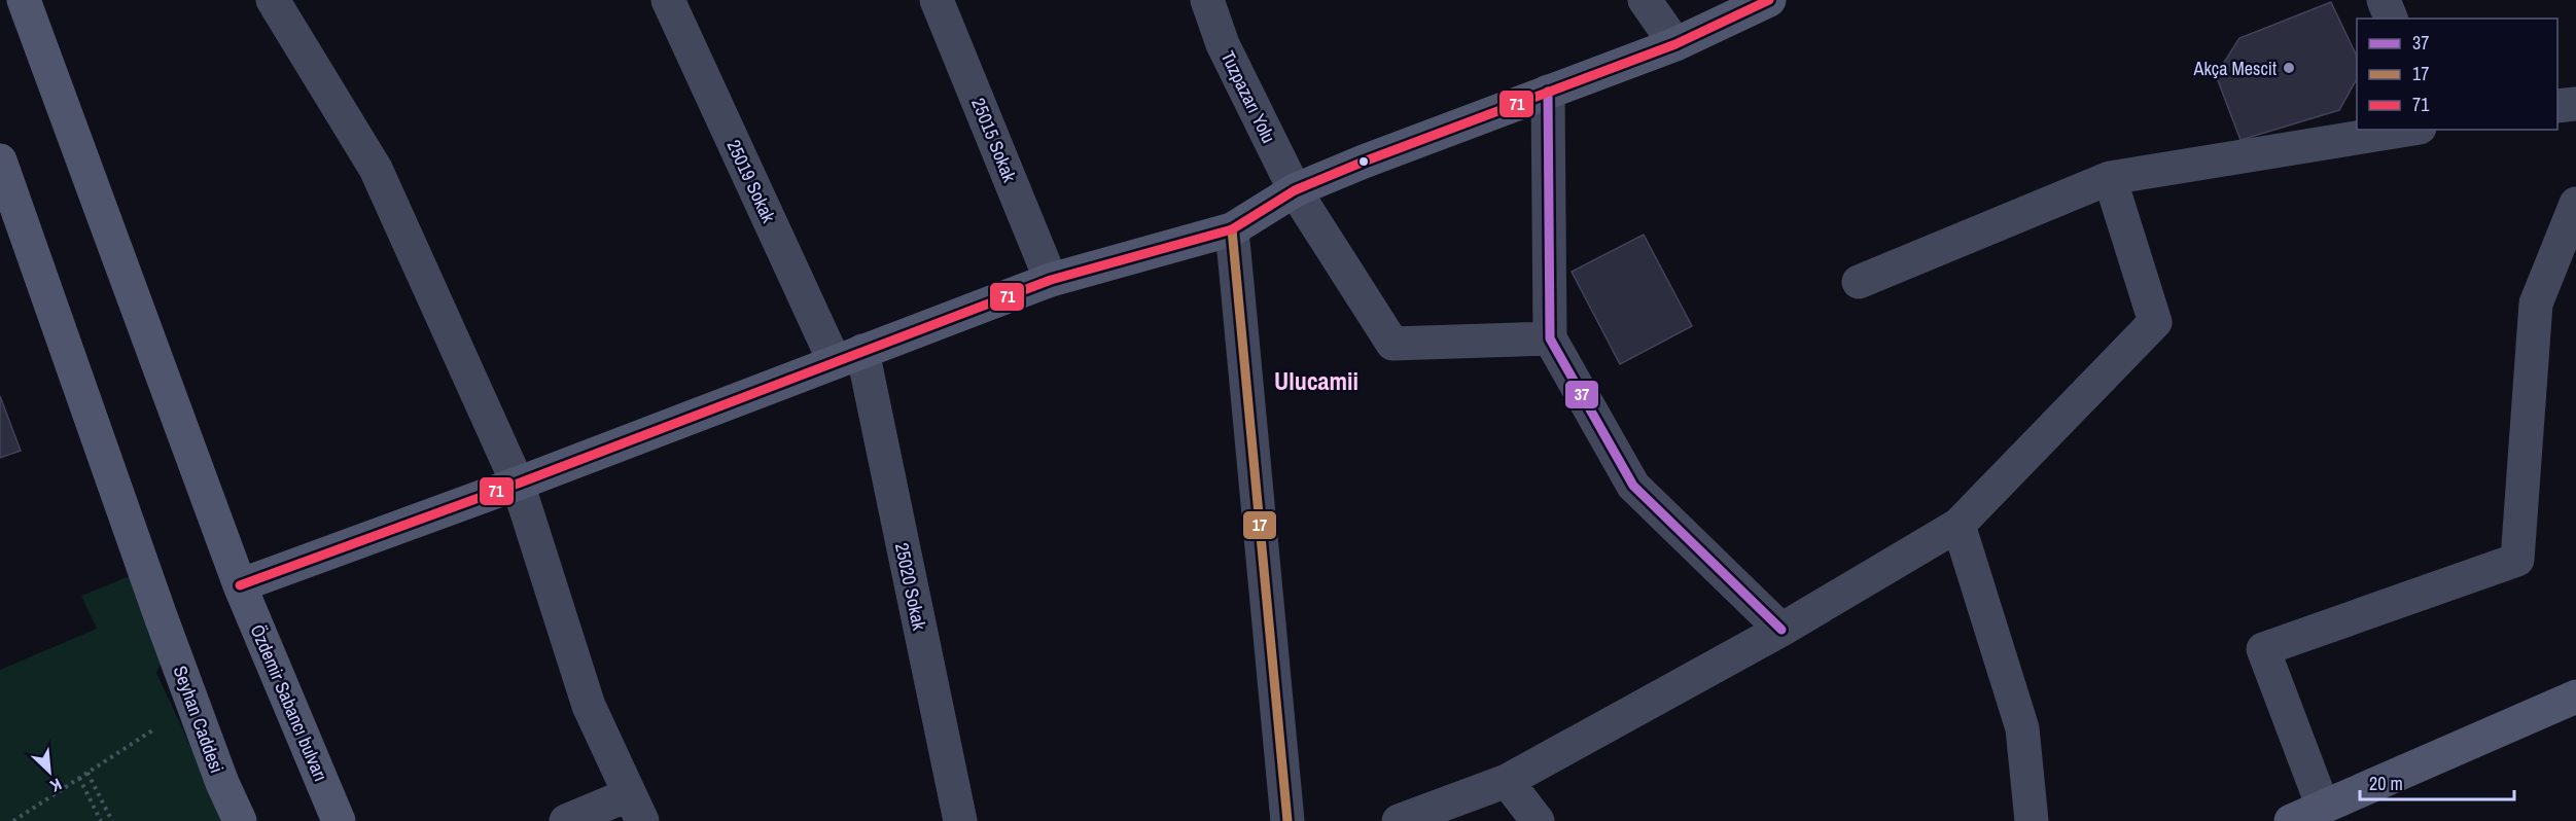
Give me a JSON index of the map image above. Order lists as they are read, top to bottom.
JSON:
{
  "streets": {
    "main road": ["Özdemir Sabancı bulvarı", "Seyhan Caddesi"],
    "street": [
      "Tuzpazarı Yolu",
      "25015 Sokak",
      "25019 Sokak",
      "25020 Sokak"
    ]
  },
  "crossings": [
    ["25019 Sokak", "25020 Sokak"]
  ],
  "districts": ["Ulucamii"],
  "places": ["Akça Mescit"],
  "lines": ["transit line 71", "transit line 37", "transit line 17"],
  "legend": ["37", "17", "71"],
  "scale_bar": "20 m",
  "north": "bottom right"
}
